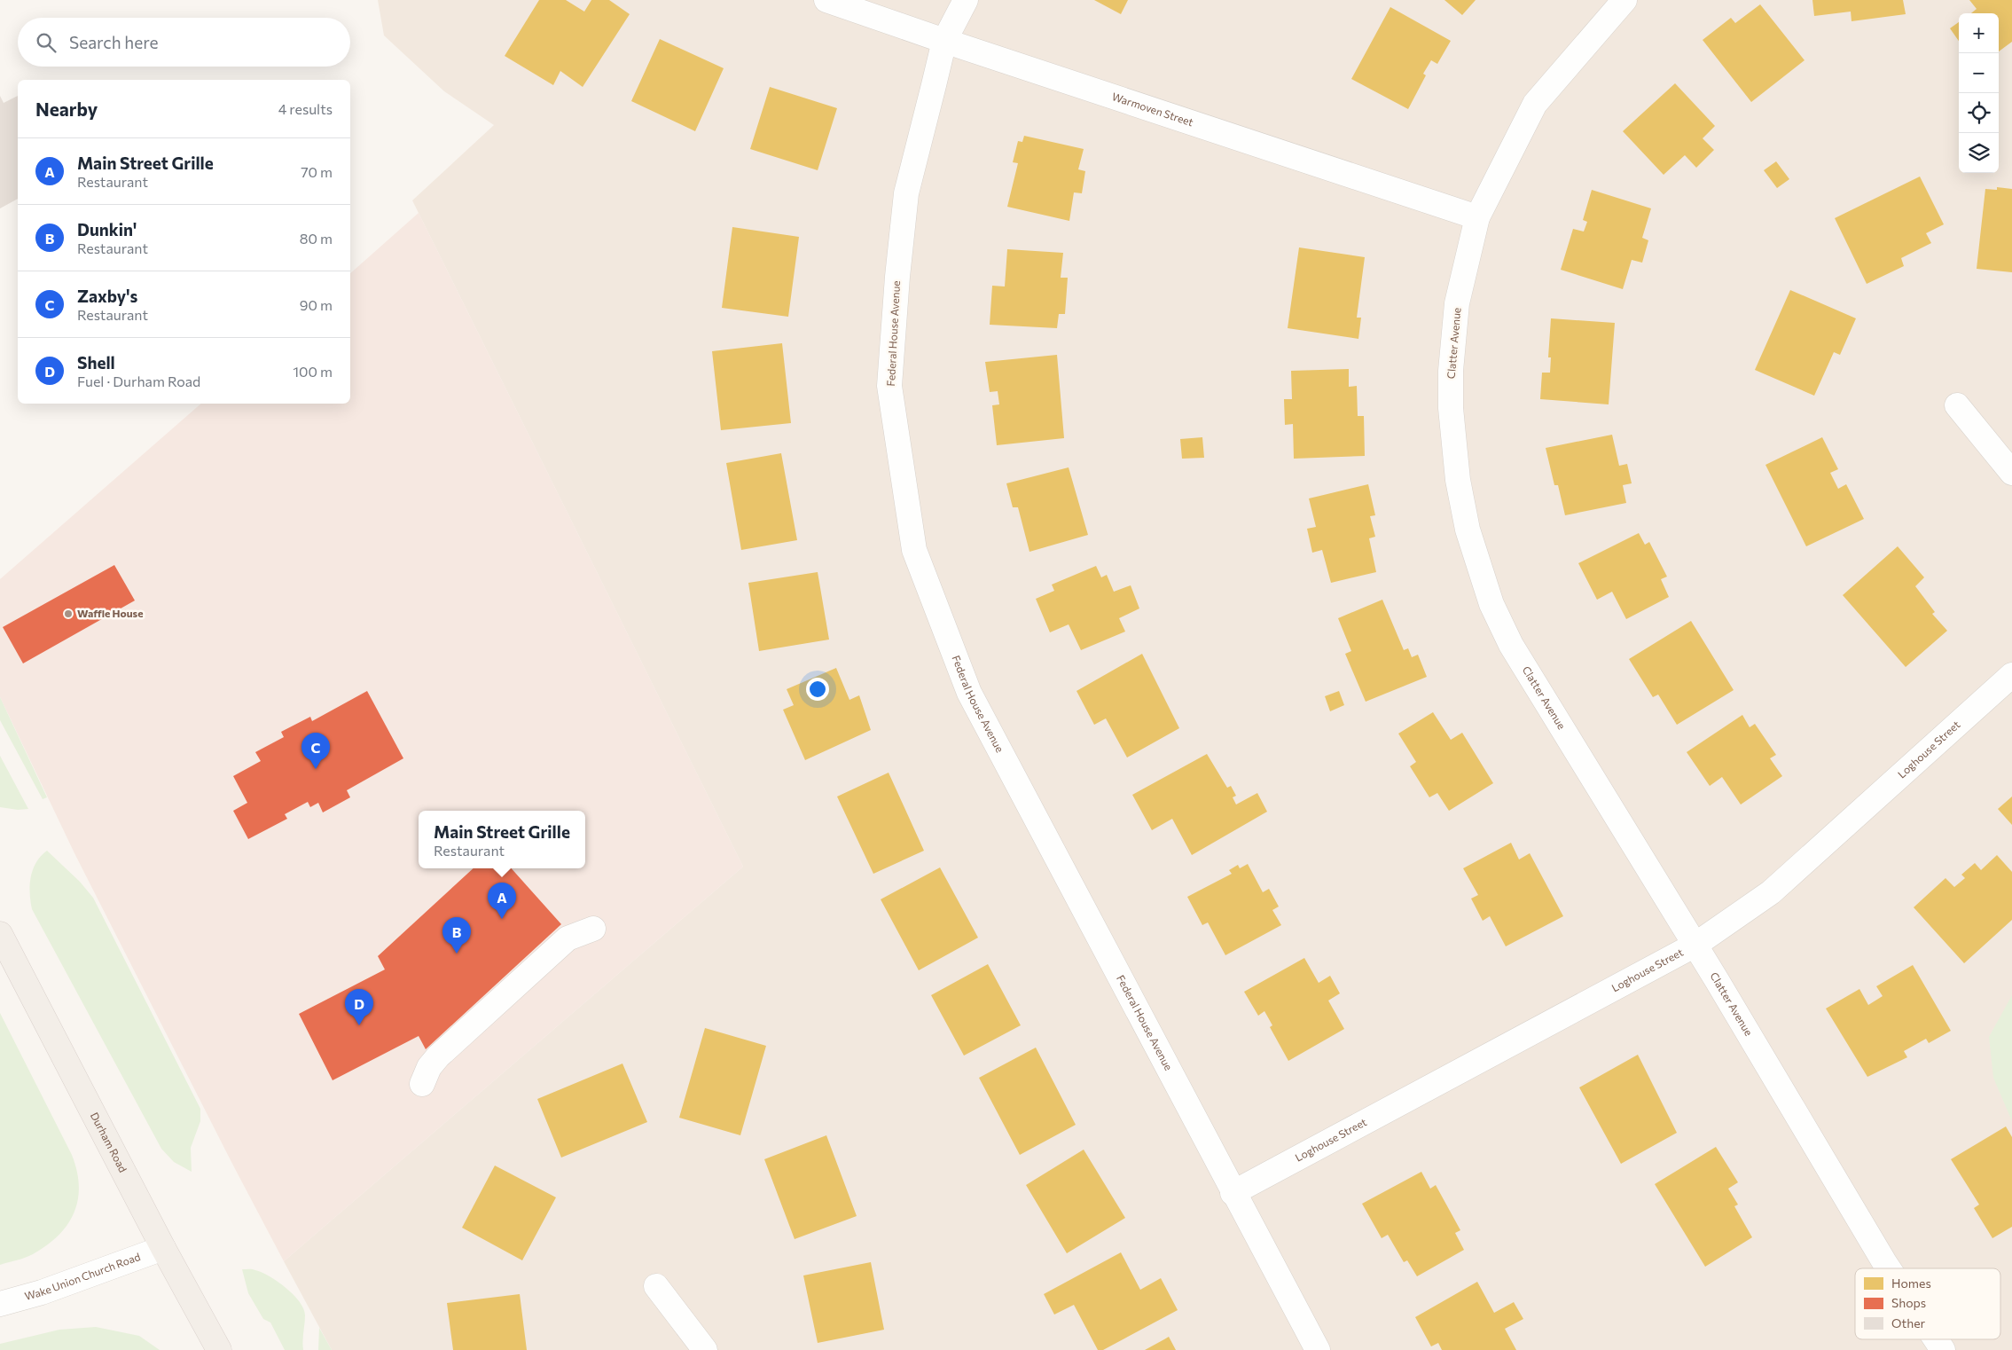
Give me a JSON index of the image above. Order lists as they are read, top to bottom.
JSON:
{
  "streets": {
    "main road": ["Durham Road"],
    "street": [
      "Warmoven Street",
      "Federal House Avenue",
      "Clatter Avenue",
      "Loghouse Street",
      "Wake Union Church Road"
    ]
  },
  "crossings": [
    ["Warmoven Street", "Federal House Avenue"],
    ["Warmoven Street", "Clatter Avenue"],
    ["Federal House Avenue", "Loghouse Street"],
    ["Clatter Avenue", "Loghouse Street"],
    ["Durham Road", "Wake Union Church Road"]
  ],
  "places": ["Waffle House"],
  "legend": ["Homes", "Shops", "Other"],
  "page": {
    "map_buttons": ["+", "−"],
    "search": "Search here",
    "heading": ["Nearby", "4 results"],
    "list": [
      {
        "mark": "A",
        "name": "Main Street Grille",
        "note": "Restaurant",
        "value": "70 m"
      },
      {
        "mark": "B",
        "name": "Dunkin'",
        "note": "Restaurant",
        "value": "80 m"
      },
      {
        "mark": "C",
        "name": "Zaxby's",
        "note": "Restaurant",
        "value": "90 m"
      },
      {
        "mark": "D",
        "name": "Shell",
        "note": "Fuel · Durham Road",
        "value": "100 m"
      }
    ],
    "pins": [
      "C",
      "A",
      "B",
      "D"
    ],
    "popup": ["Main Street Grille", "Restaurant"]
  }
}
